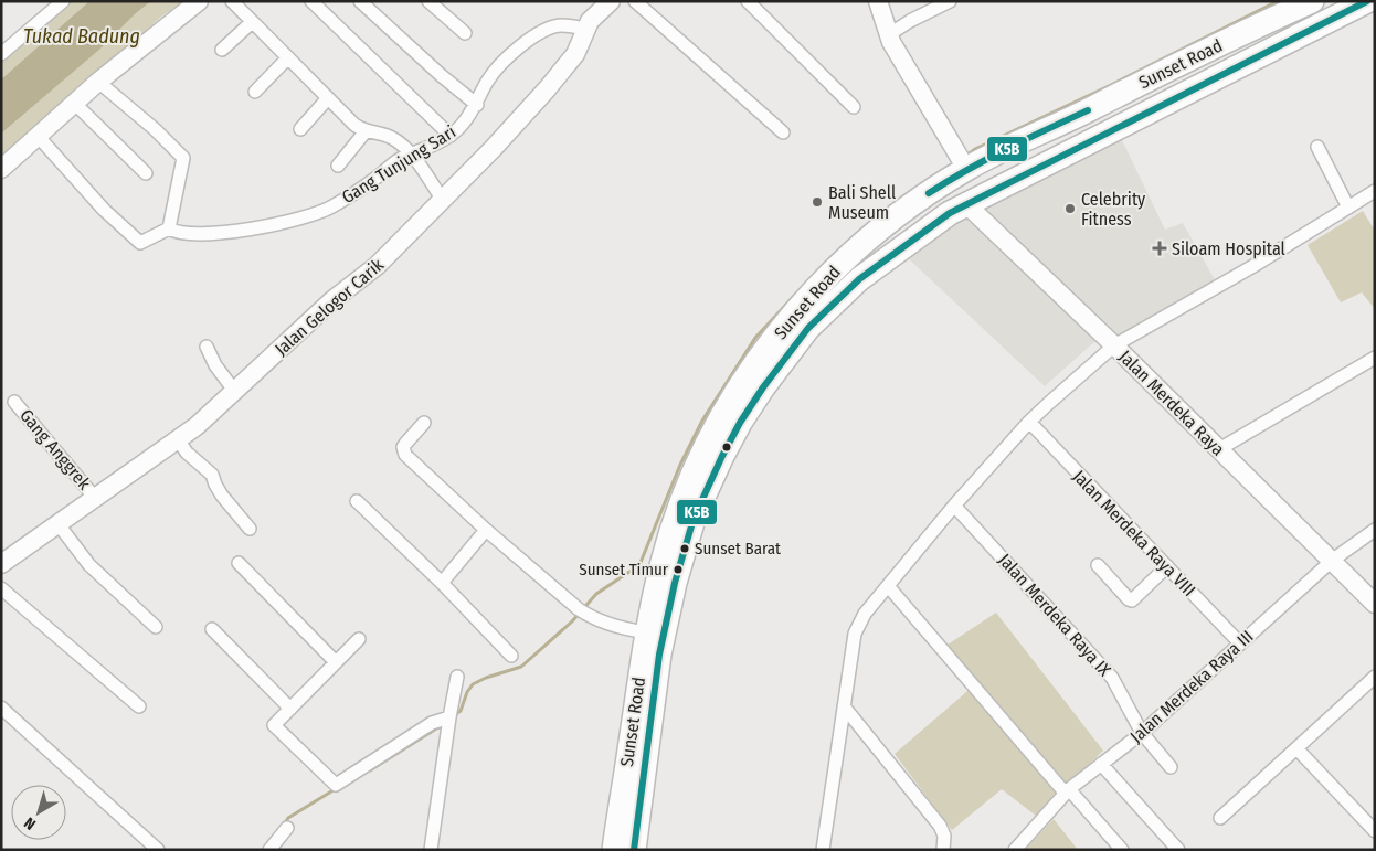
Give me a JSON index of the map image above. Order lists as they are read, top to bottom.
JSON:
{
  "streets": {
    "highway": ["Sunset Road"],
    "street": [
      "Gang Tunjung Sari",
      "Jalan Gelogor Carik",
      "Jalan Merdeka Raya",
      "Gang Anggrek",
      "Jalan Merdeka Raya VIII",
      "Jalan Merdeka Raya IX",
      "Jalan Merdeka Raya III"
    ]
  },
  "crossings": [
    ["Sunset Road", "Jalan Merdeka Raya"],
    ["Gang Tunjung Sari", "Jalan Gelogor Carik"],
    ["Jalan Gelogor Carik", "Gang Anggrek"],
    ["Jalan Merdeka Raya", "Jalan Merdeka Raya III"],
    ["Jalan Merdeka Raya VIII", "Jalan Merdeka Raya III"],
    ["Jalan Merdeka Raya IX", "Jalan Merdeka Raya III"]
  ],
  "water": ["Tukad Badung"],
  "places": {
    "other": [
      "Bali Shell Museum",
      "Celebrity Fitness",
      "Sunset Barat",
      "Sunset Timur"
    ],
    "health": ["Siloam Hospital"]
  },
  "lines": ["transit line K5B"],
  "north": "bottom left"
}
